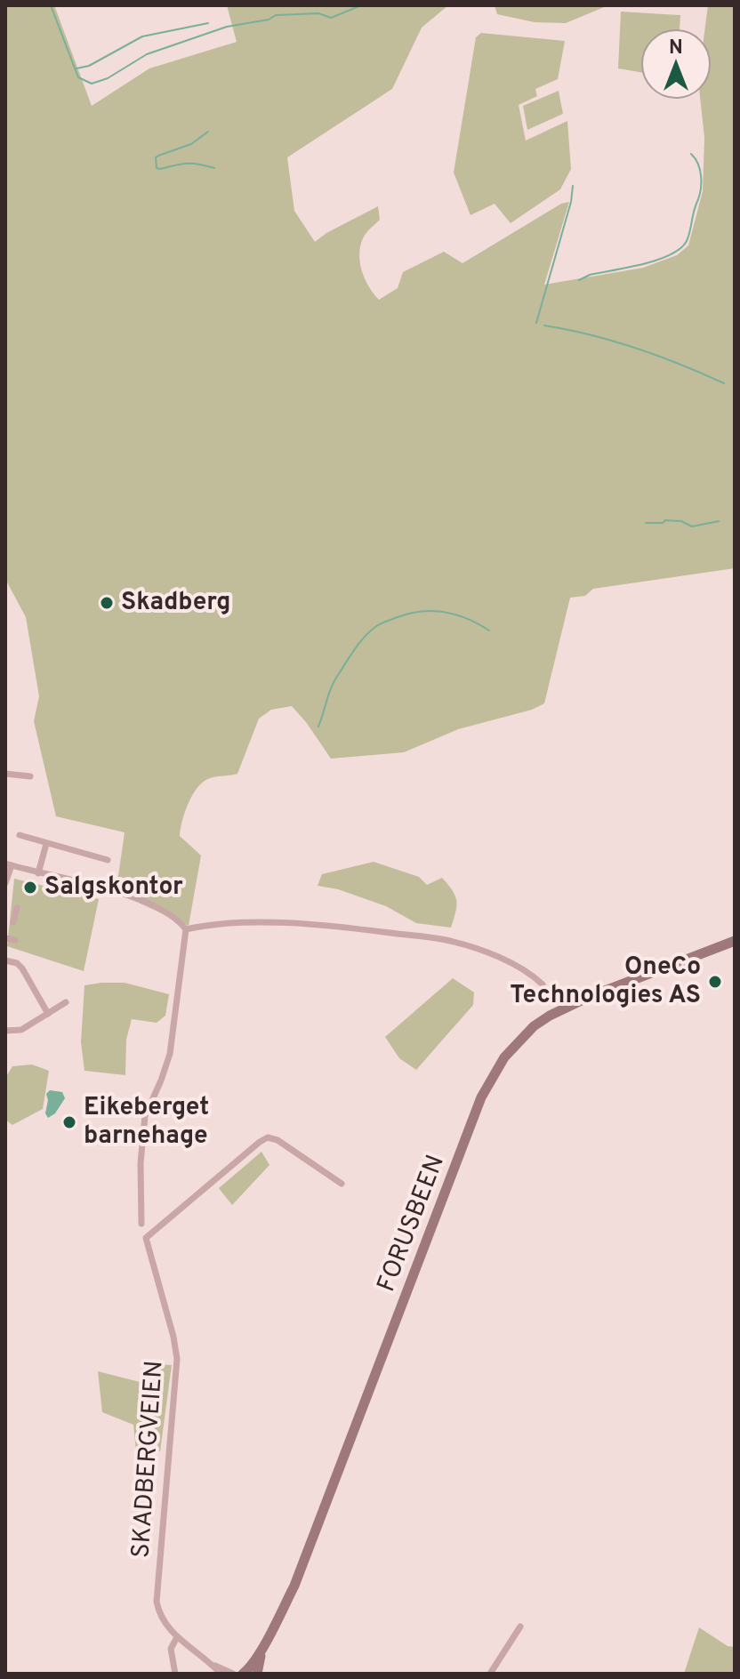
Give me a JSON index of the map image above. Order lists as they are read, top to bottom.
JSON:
{
  "streets": {
    "main road": ["FORUSBEEN"],
    "street": ["SKADBERGVEIEN"]
  },
  "places": [
    "Skadberg",
    "Salgskontor",
    "OneCo Technologies AS",
    "Eikeberget barnehage"
  ],
  "north": "top"
}
